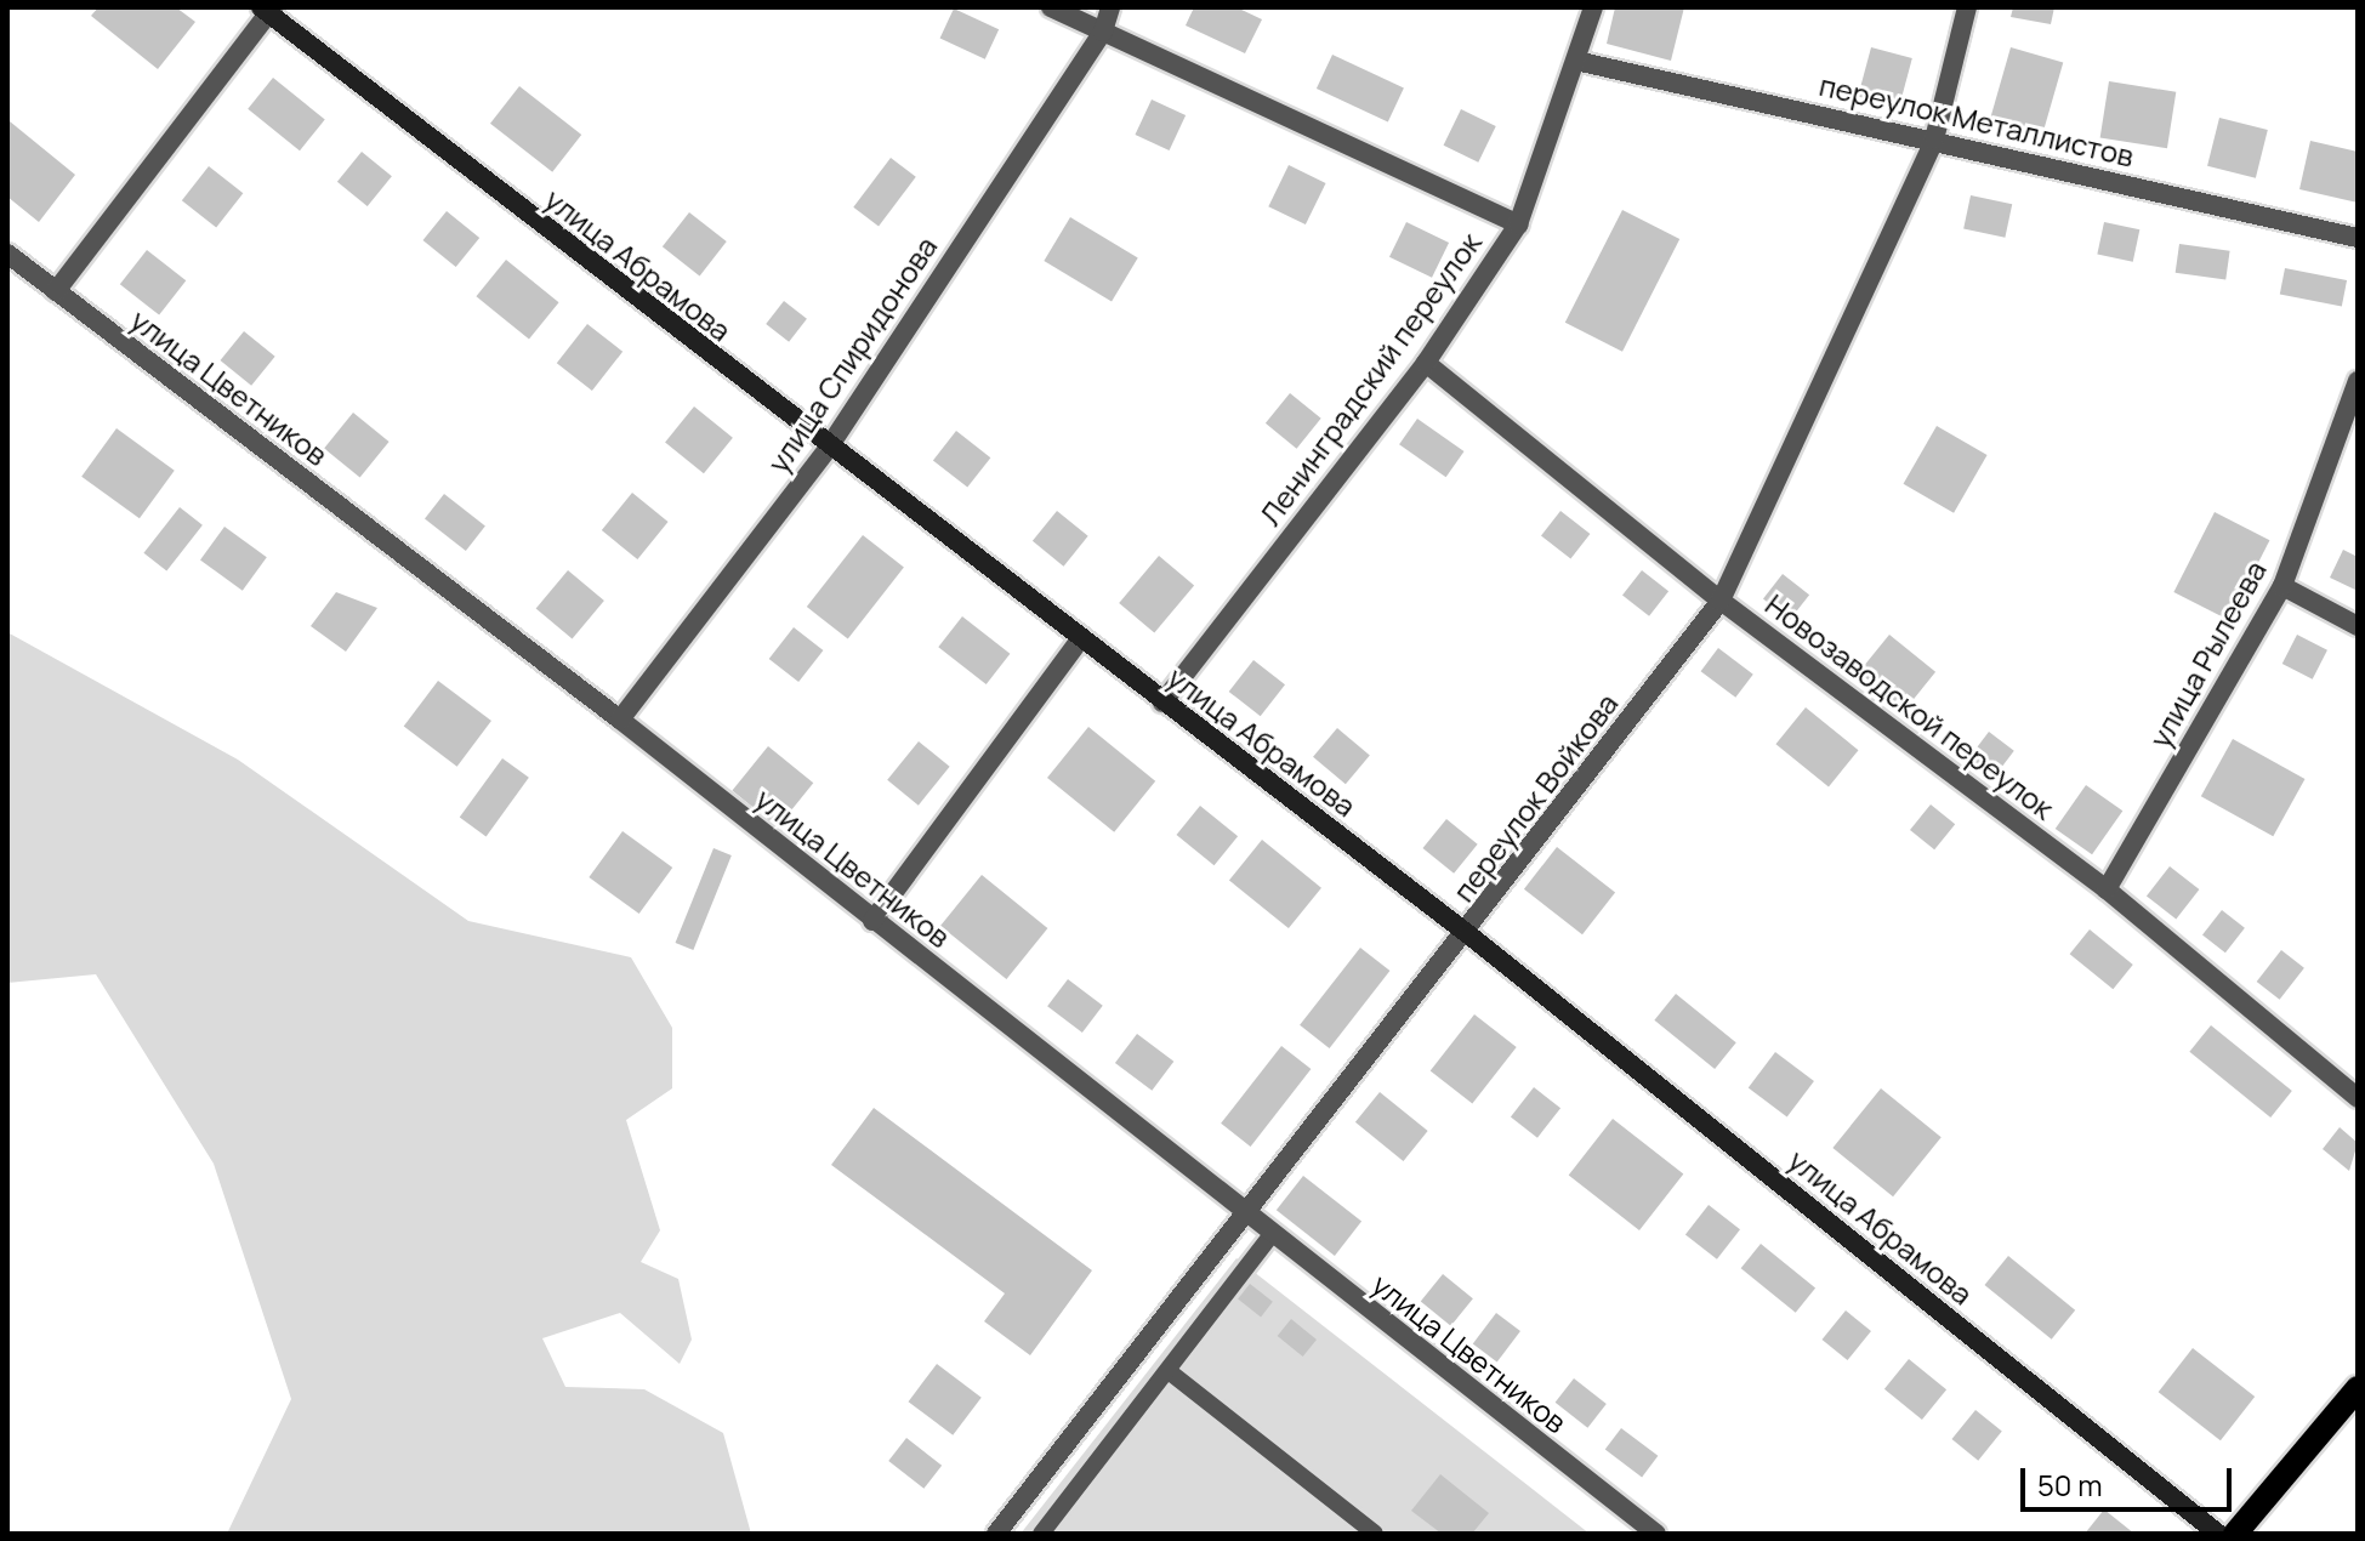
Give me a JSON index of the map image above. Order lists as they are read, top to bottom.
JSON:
{
  "streets": {
    "street": [
      "переулок Металлистов",
      "улица Абрамова",
      "улица Спиридонова",
      "Ленинградский переулок",
      "улица Цветников",
      "улица Рылеева",
      "Новозаводской переулок",
      "переулок Войкова"
    ]
  },
  "crossings": [
    ["переулок Металлистов", "Ленинградский переулок"],
    ["переулок Металлистов", "переулок Войкова"],
    ["улица Абрамова", "улица Спиридонова"],
    ["улица Абрамова", "Ленинградский переулок"],
    ["улица Абрамова", "переулок Войкова"],
    ["улица Спиридонова", "улица Цветников"],
    ["Ленинградский переулок", "Новозаводской переулок"],
    ["улица Цветников", "переулок Войкова"],
    ["улица Рылеева", "Новозаводской переулок"],
    ["Новозаводской переулок", "переулок Войкова"]
  ],
  "scale_bar": "50 m"
}
